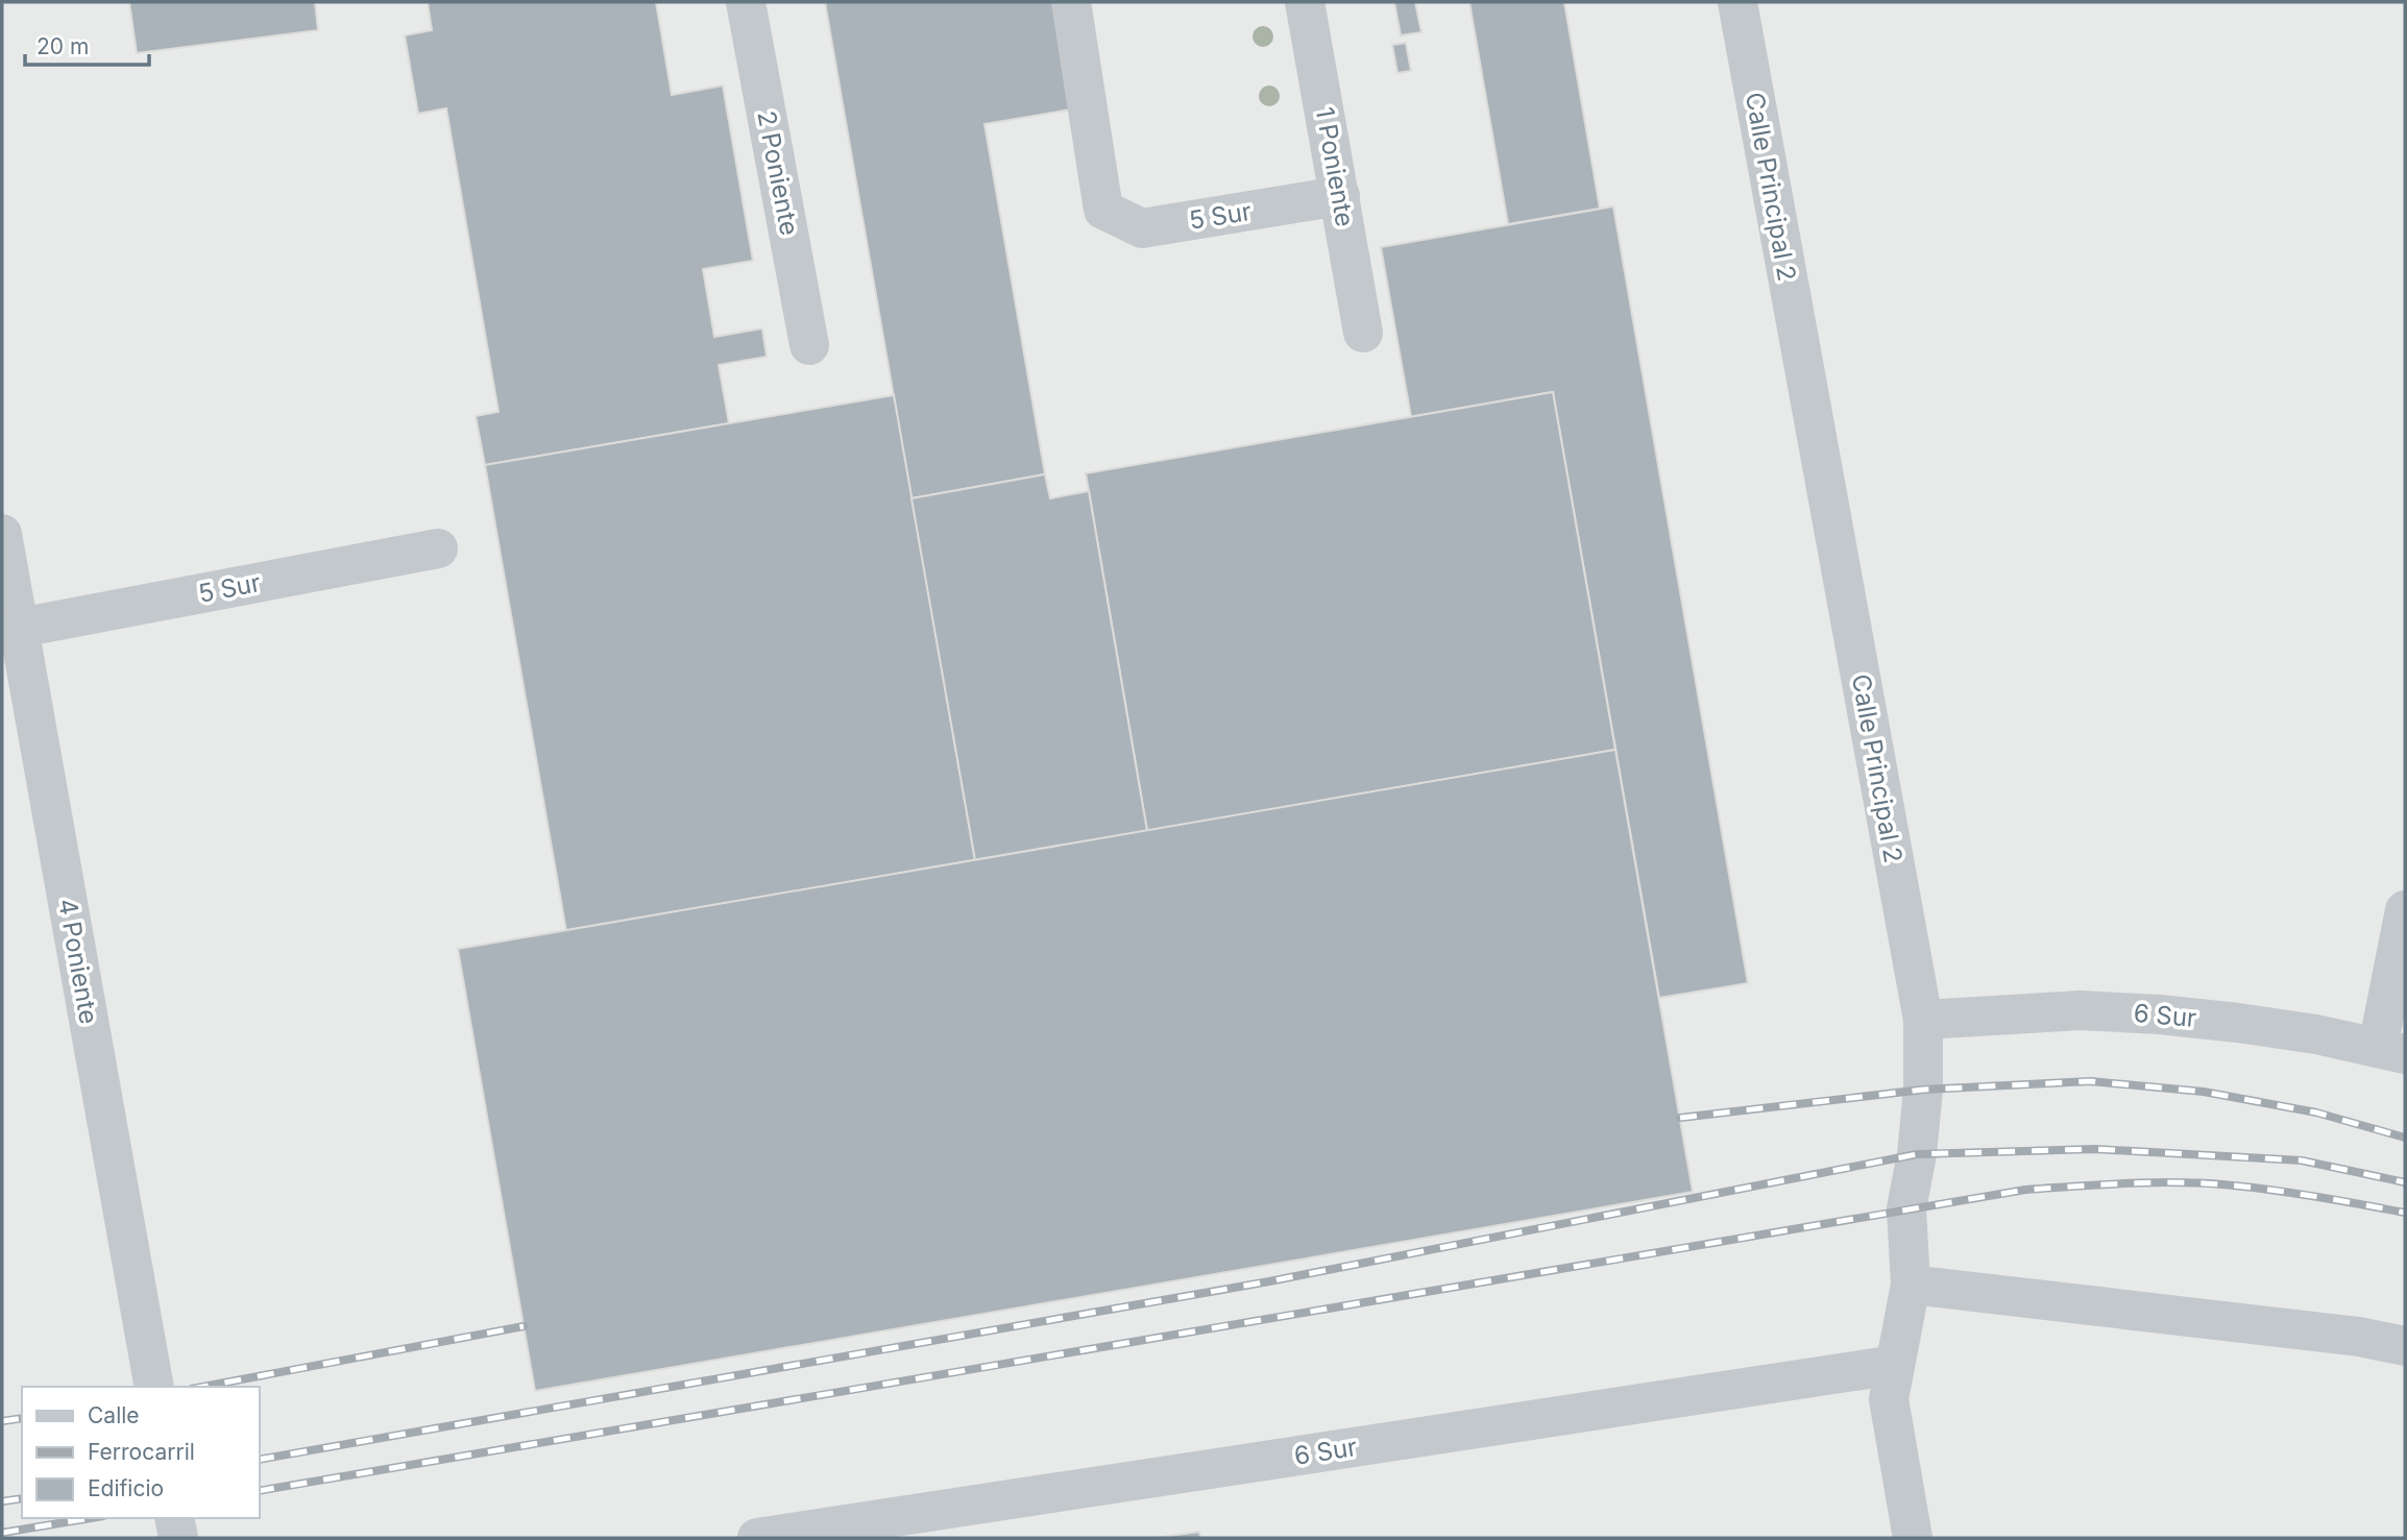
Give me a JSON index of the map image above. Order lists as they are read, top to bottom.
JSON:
{
  "streets": {
    "lane": [
      "1 Poniente",
      "2 Poniente",
      "Calle Principal 2",
      "5 Sur",
      "4 Poniente",
      "6 Sur"
    ]
  },
  "crossings": [
    ["1 Poniente", "5 Sur"],
    ["Calle Principal 2", "6 Sur"],
    ["5 Sur", "4 Poniente"]
  ],
  "legend": ["Calle", "Ferrocarril", "Edificio"],
  "scale_bar": "20 m"
}
